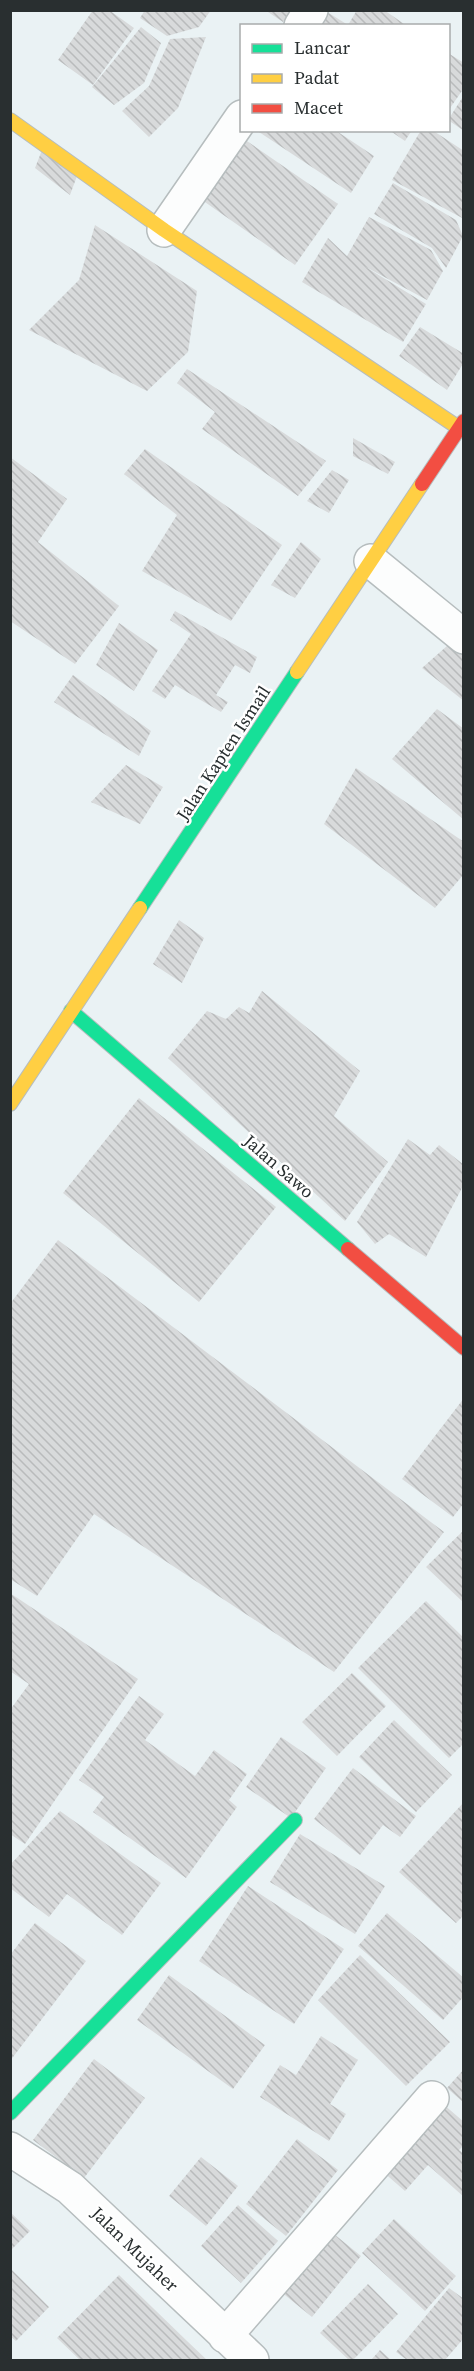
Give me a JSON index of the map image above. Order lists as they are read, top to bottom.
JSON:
{
  "streets": {
    "street": ["Jalan Kapten Ismail", "Jalan Sawo", "Jalan Mujaher"]
  },
  "crossings": [
    ["Jalan Kapten Ismail", "Jalan Sawo"]
  ],
  "legend": ["Lancar", "Padat", "Macet"]
}
